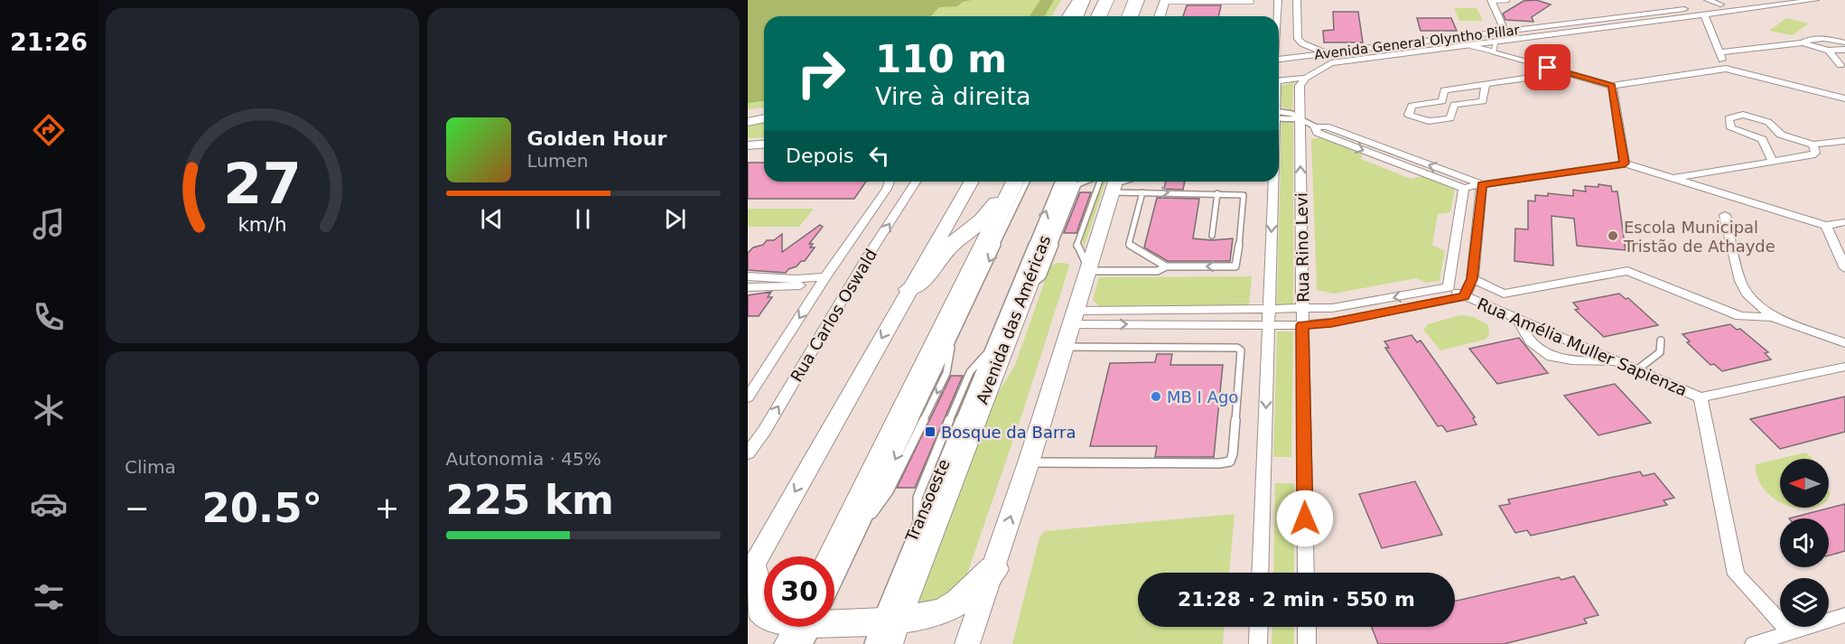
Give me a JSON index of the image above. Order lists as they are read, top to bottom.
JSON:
{
  "streets": {
    "highway": ["Avenida das Américas"],
    "street": [
      "Avenida General Olyntho Pillar",
      "Rua Rino Levi",
      "Rua Carlos Oswald",
      "Rua Amélia Muller Sapienza"
    ],
    "lane": ["Transoeste"]
  },
  "crossings": [
    ["Avenida General Olyntho Pillar", "Rua Rino Levi"],
    ["Avenida das Américas", "Transoeste"]
  ],
  "places": {
    "other": ["Escola Municipal Tristão de Athayde", "MB I Ago"],
    "transit": ["Bosque da Barra"]
  },
  "north": "left",
  "page": {
    "tabs": "21:26",
    "turn": ["110 m", "Vire à direita"],
    "song": ["Golden Hour", "Lumen"],
    "then": "Depois",
    "tile": [
      "Clima",
      ["Autonomia · 45%", "225 km"]
    ],
    "heat": ["−", "20.5°", "+"],
    "limit": "30",
    "trip": "21:28 · 2 min · 550 m",
    "gauge": ["27", "km/h"]
  }
}
